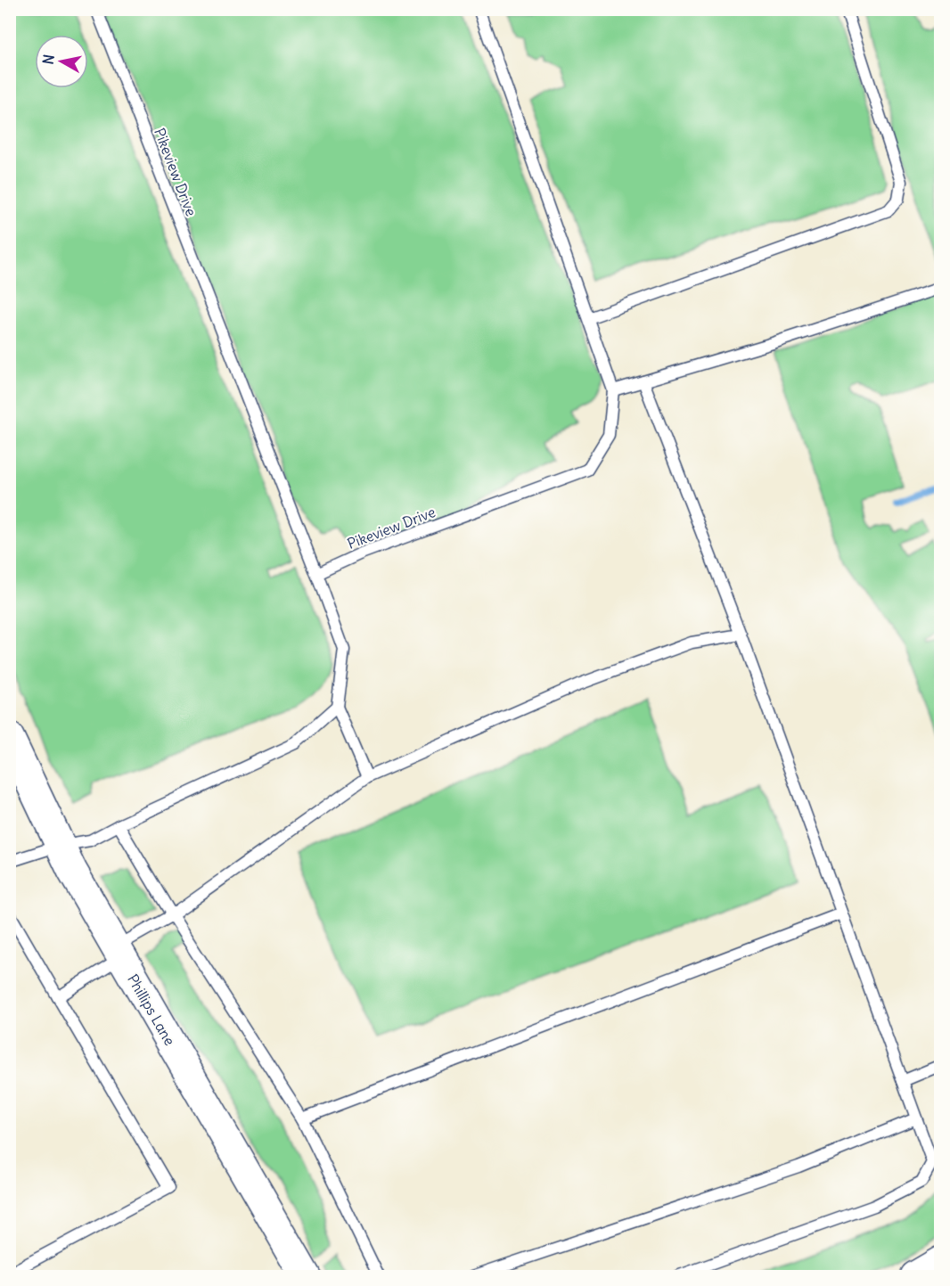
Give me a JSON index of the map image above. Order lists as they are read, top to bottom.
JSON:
{
  "streets": {
    "main road": ["Phillips Lane"],
    "lane": ["Pikeview Drive"]
  },
  "north": "left"
}
